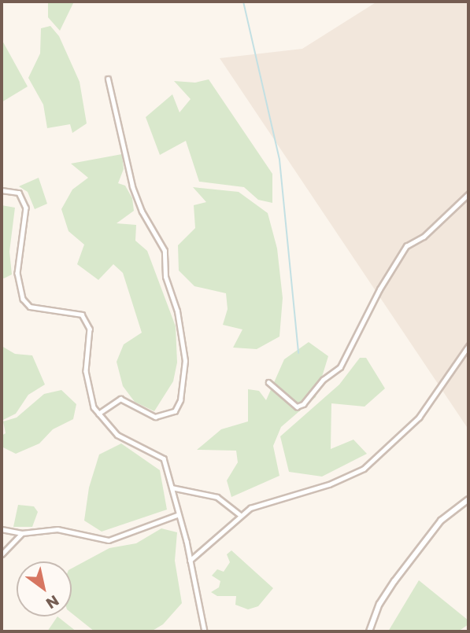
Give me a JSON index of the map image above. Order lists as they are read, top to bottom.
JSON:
{
  "north": "bottom right"
}
